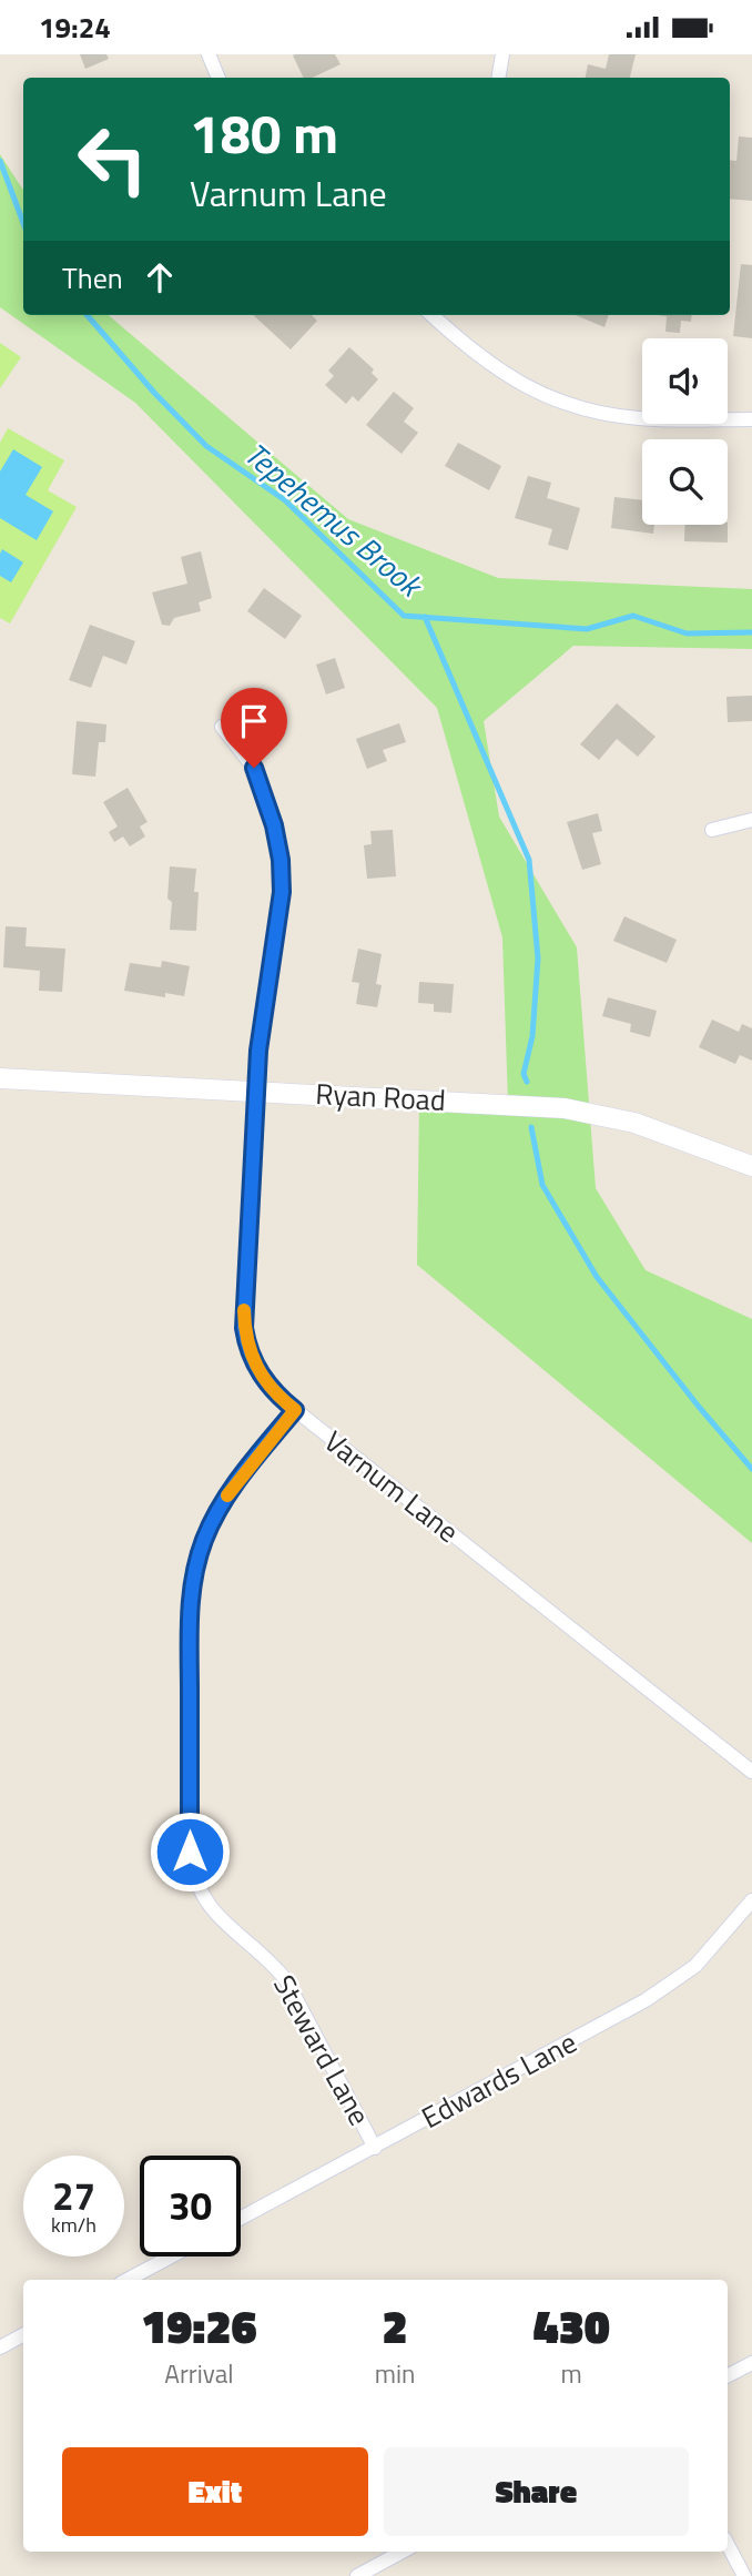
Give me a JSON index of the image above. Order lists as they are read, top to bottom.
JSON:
{
  "streets": {
    "street": [
      "Ryan Road",
      "Varnum Lane",
      "Steward Lane",
      "Edwards Lane"
    ]
  },
  "crossings": [
    ["Ryan Road", "Varnum Lane"],
    ["Varnum Lane", "Steward Lane"],
    ["Steward Lane", "Edwards Lane"]
  ],
  "water": ["Tepehemus Brook"],
  "page": {
    "status": "19:24",
    "turn": ["180 m", "Varnum Lane"],
    "then": "Then",
    "speed": "27 km/h",
    "limit": "30",
    "eta": [
      "19:26",
      "Arrival",
      "2",
      "min",
      "430",
      "m"
    ],
    "buttons": ["Exit", "Share"]
  }
}
